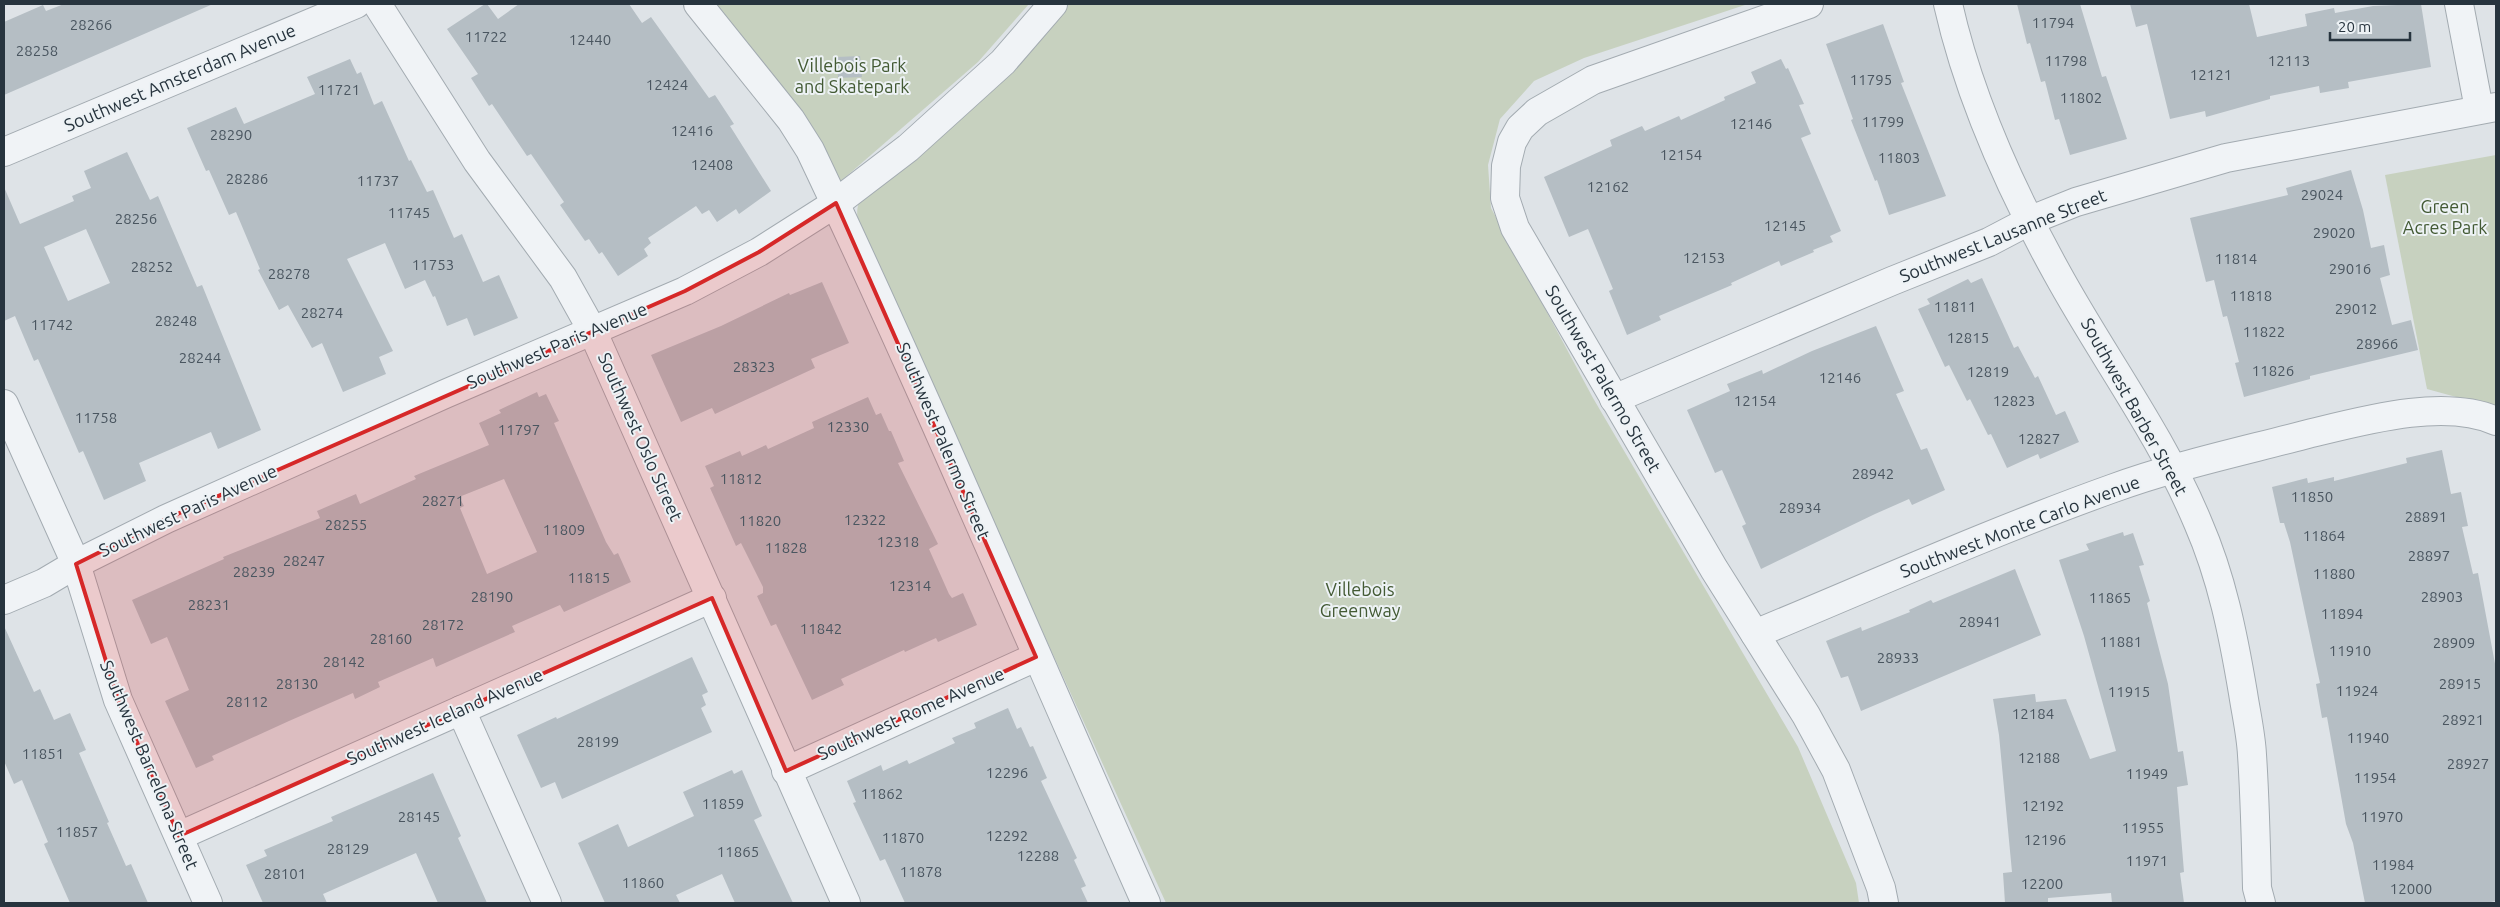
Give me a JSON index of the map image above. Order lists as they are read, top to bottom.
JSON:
{
  "streets": {
    "street": [
      "Southwest Amsterdam Avenue",
      "Southwest Lausanne Street",
      "Southwest Paris Avenue",
      "Southwest Palermo Street",
      "Southwest Barber Street",
      "Southwest Oslo Street",
      "Southwest Monte Carlo Avenue",
      "Southwest Rome Avenue",
      "Southwest Iceland Avenue",
      "Southwest Barcelona Street"
    ]
  },
  "crossings": [
    ["Southwest Lausanne Street", "Southwest Palermo Street"],
    ["Southwest Lausanne Street", "Southwest Barber Street"],
    ["Southwest Paris Avenue", "Southwest Palermo Street"],
    ["Southwest Paris Avenue", "Southwest Oslo Street"],
    ["Southwest Paris Avenue", "Southwest Barcelona Street"],
    ["Southwest Palermo Street", "Southwest Monte Carlo Avenue"],
    ["Southwest Palermo Street", "Southwest Rome Avenue"],
    ["Southwest Barber Street", "Southwest Monte Carlo Avenue"],
    ["Southwest Oslo Street", "Southwest Rome Avenue"],
    ["Southwest Oslo Street", "Southwest Iceland Avenue"],
    ["Southwest Iceland Avenue", "Southwest Barcelona Street"]
  ],
  "parks": ["Villebois Park and Skatepark", "Green Acres Park", "Villebois Greenway"],
  "house_numbers": [
    "11794",
    "28266",
    "11722",
    "12440",
    "28258",
    "11798",
    "12113",
    "12121",
    "11795",
    "12424",
    "11721",
    "11802",
    "11799",
    "12146",
    "12416",
    "28290",
    "12154",
    "11803",
    "12408",
    "28286",
    "11737",
    "12162",
    "29024",
    "11745",
    "28256",
    "12145",
    "29020",
    "12153",
    "11814",
    "11753",
    "28252",
    "29016",
    "28278",
    "11818",
    "11811",
    "29012",
    "28274",
    "28248",
    "11742",
    "11822",
    "12815",
    "28966",
    "28244",
    "28323",
    "11826",
    "12819",
    "12146",
    "12154",
    "12823",
    "11758",
    "12330",
    "11797",
    "12827",
    "28942",
    "11812",
    "11850",
    "28271",
    "28934",
    "28891",
    "12322",
    "11820",
    "28255",
    "11809",
    "11864",
    "12318",
    "11828",
    "28897",
    "28247",
    "28239",
    "11880",
    "11815",
    "12314",
    "28190",
    "28903",
    "11865",
    "28231",
    "11894",
    "28941",
    "28172",
    "11842",
    "28160",
    "11881",
    "28909",
    "11910",
    "28933",
    "28142",
    "28130",
    "28915",
    "11924",
    "11915",
    "28112",
    "12184",
    "28921",
    "11940",
    "28199",
    "11851",
    "12188",
    "28927",
    "12296",
    "11949",
    "11954",
    "11862",
    "11859",
    "12192",
    "28145",
    "11970",
    "11955",
    "11857",
    "12292",
    "11870",
    "12196",
    "28129",
    "11865",
    "12288",
    "11971",
    "11984",
    "11878",
    "28101",
    "11860",
    "12200",
    "12000"
  ],
  "scale_bar": "20 m"
}
